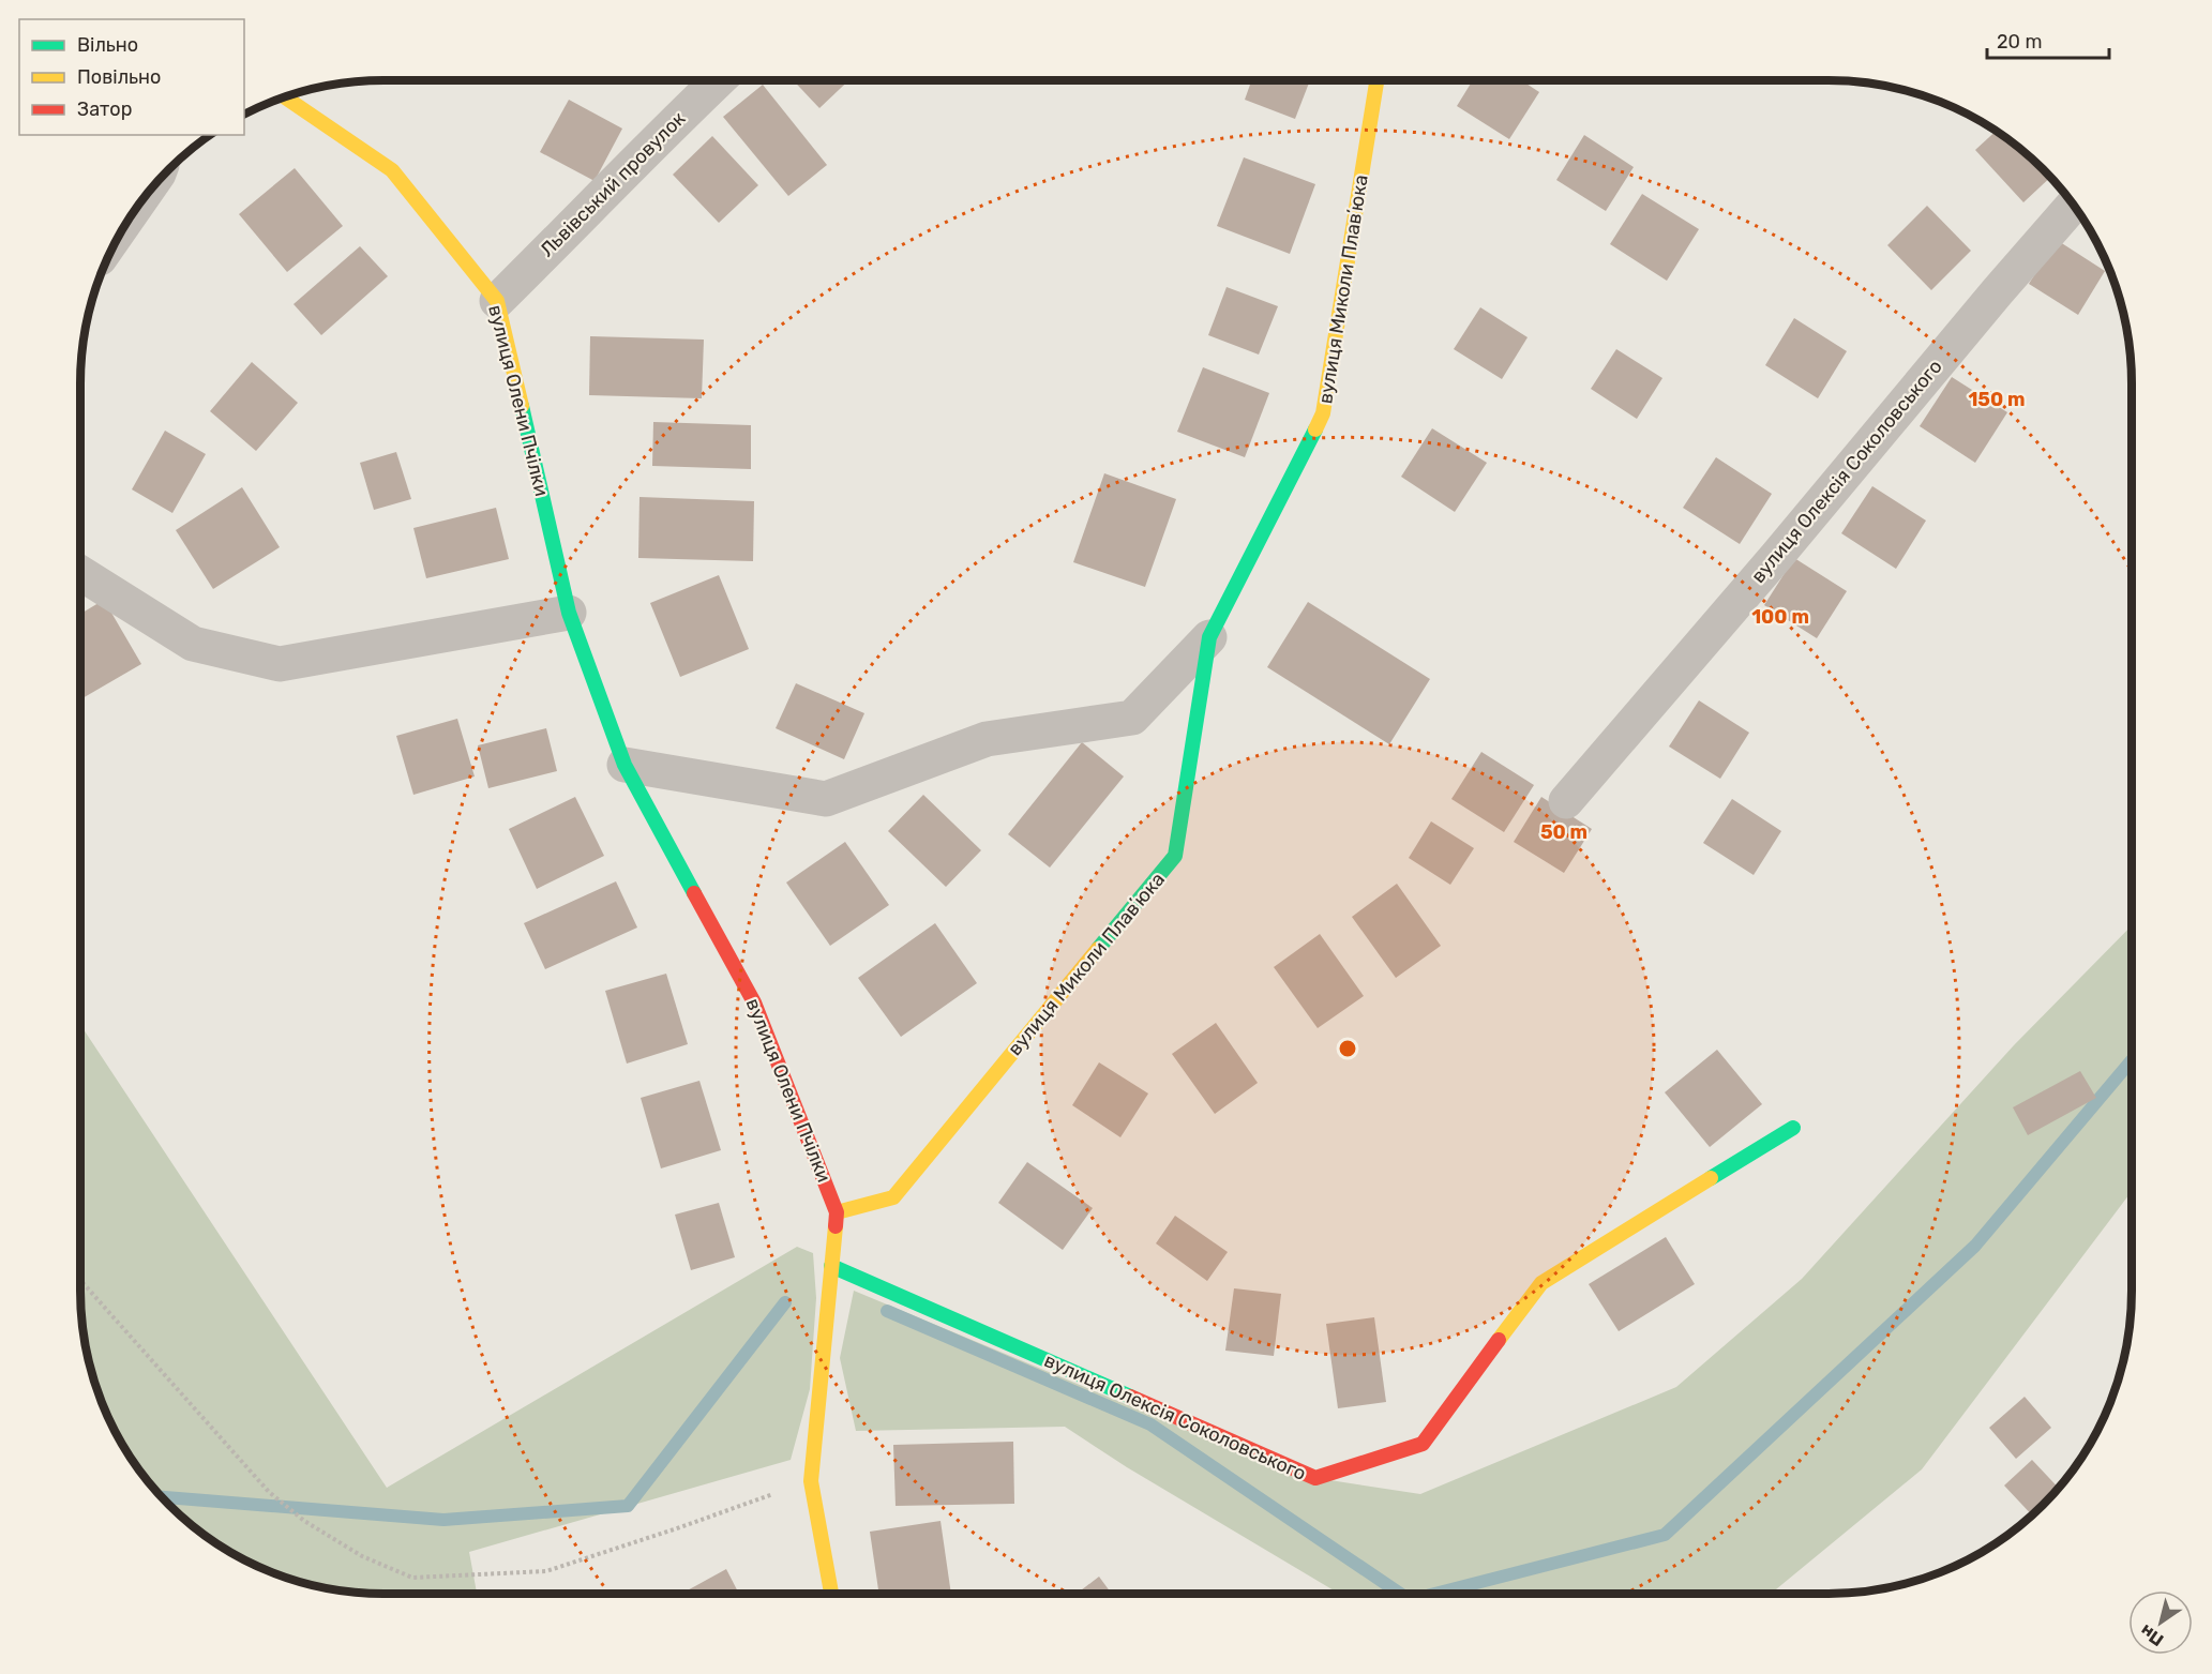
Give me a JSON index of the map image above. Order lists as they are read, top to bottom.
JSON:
{
  "streets": {
    "street": [
      "Львівський провулок",
      "вулиця Миколи Плавʼюка",
      "вулиця Олени Пчілки",
      "вулиця Олексія Соколовського"
    ]
  },
  "crossings": [
    ["Львівський провулок", "вулиця Олени Пчілки"],
    ["вулиця Миколи Плавʼюка", "вулиця Олени Пчілки"],
    ["вулиця Олени Пчілки", "вулиця Олексія Соколовського"]
  ],
  "legend": ["Вільно", "Повільно", "Затор"],
  "scale_bar": "20 m",
  "north": "bottom left",
  "rings": ["150 m", "100 m", "50 m"]
}
